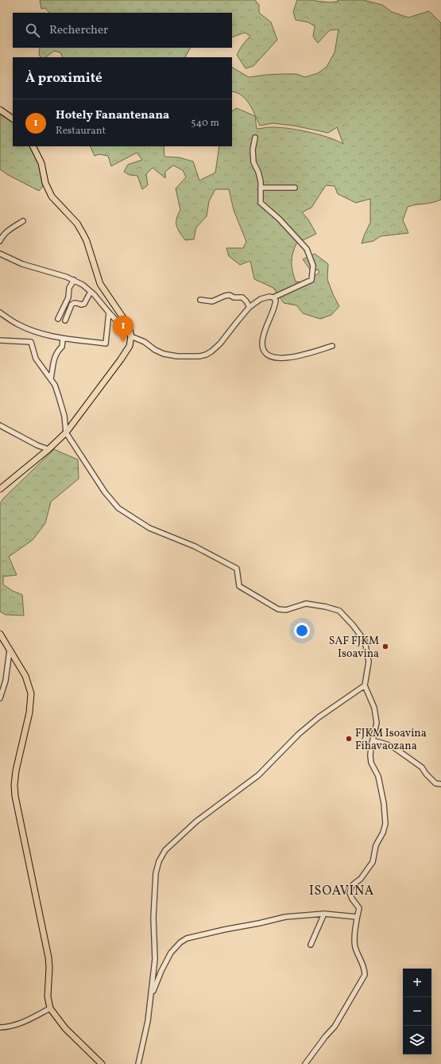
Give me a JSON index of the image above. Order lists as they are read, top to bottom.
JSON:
{
  "districts": ["ISOAVINA"],
  "places": ["SAF FJKM Isoavina", "FJKM Isoavina Fihavaozana"],
  "page": {
    "search": "Rechercher",
    "heading": "À proximité",
    "list": [
      {
        "mark": "1",
        "name": "Hotely Fanantenana",
        "note": "Restaurant",
        "value": "540 m"
      }
    ],
    "pins": "1",
    "map_buttons": ["+", "−"]
  }
}
